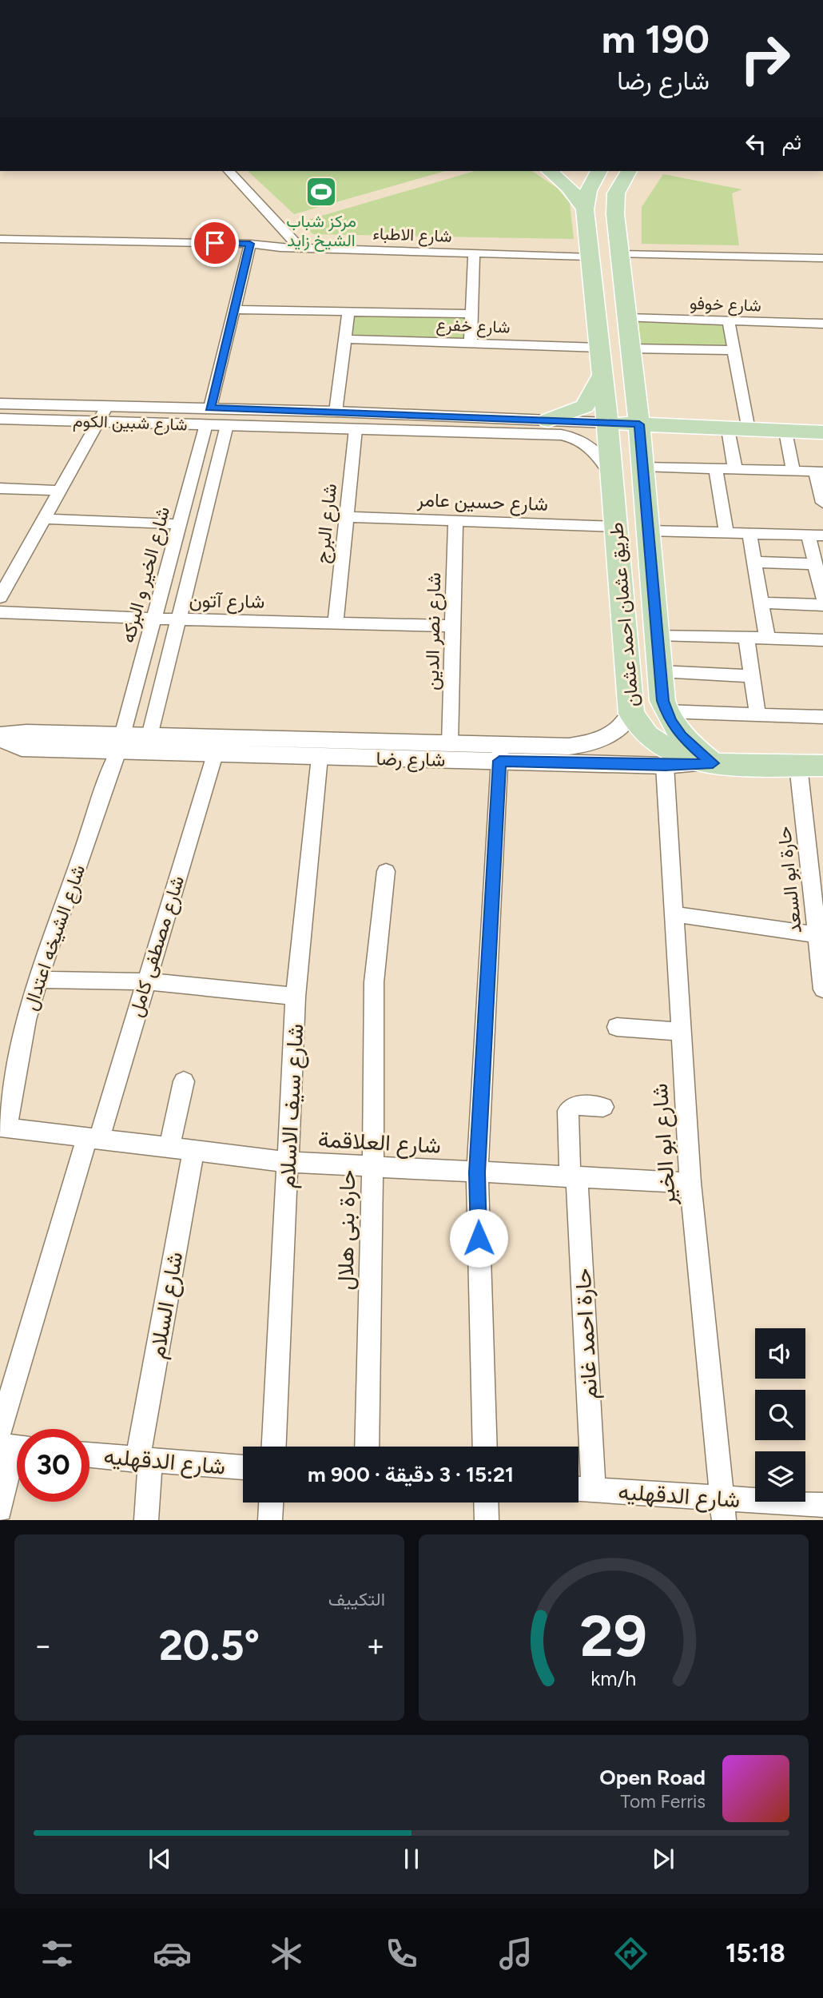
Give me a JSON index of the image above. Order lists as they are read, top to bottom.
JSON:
{
  "streets": {
    "main road": ["طريق عثمان احمد عثمان", "شارع رضا"],
    "street": [
      "شارع الاطباء",
      "شارع خوفو",
      "شارع خفرع",
      "شارع شبين الكوم",
      "شارع حسين عامر",
      "شارع البرج",
      "شارع الخير و البركه",
      "شارع آتون",
      "شارع نصر الدين",
      "حارة ابو السعد",
      "شارع الشيخه اعتدال",
      "شارع مصطفى كامل",
      "شارع سيف الاسلام",
      "شارع العلاقمة",
      "شارع ابو الخير",
      "حارة بنى هلال",
      "شارع السلام",
      "حارة احمد غانم",
      "شارع الدقهليه"
    ]
  },
  "crossings": [
    ["شارع الاطباء", "شارع الخير و البركه"],
    ["شارع الاطباء", "طريق عثمان احمد عثمان"],
    ["شارع خوفو", "طريق عثمان احمد عثمان"],
    ["شارع خفرع", "طريق عثمان احمد عثمان"],
    ["شارع شبين الكوم", "شارع البرج"],
    ["شارع شبين الكوم", "شارع الخير و البركه"],
    ["شارع شبين الكوم", "طريق عثمان احمد عثمان"],
    ["شارع حسين عامر", "شارع البرج"],
    ["شارع حسين عامر", "طريق عثمان احمد عثمان"],
    ["شارع حسين عامر", "شارع نصر الدين"],
    ["شارع البرج", "شارع آتون"],
    ["شارع الخير و البركه", "شارع آتون"],
    ["شارع الخير و البركه", "شارع رضا"],
    ["شارع الخير و البركه", "شارع الشيخه اعتدال"],
    ["شارع آتون", "شارع نصر الدين"],
    ["طريق عثمان احمد عثمان", "شارع رضا"],
    ["شارع نصر الدين", "شارع رضا"],
    ["شارع رضا", "حارة ابو السعد"],
    ["شارع رضا", "شارع الشيخه اعتدال"],
    ["شارع رضا", "شارع مصطفى كامل"],
    ["شارع رضا", "شارع سيف الاسلام"],
    ["شارع رضا", "شارع ابو الخير"],
    ["شارع الشيخه اعتدال", "شارع العلاقمة"],
    ["شارع مصطفى كامل", "شارع العلاقمة"],
    ["شارع سيف الاسلام", "شارع العلاقمة"],
    ["شارع العلاقمة", "شارع ابو الخير"],
    ["شارع العلاقمة", "حارة بنى هلال"],
    ["شارع العلاقمة", "شارع السلام"],
    ["شارع العلاقمة", "حارة احمد غانم"],
    ["شارع ابو الخير", "شارع الدقهليه"],
    ["شارع السلام", "شارع الدقهليه"],
    ["حارة احمد غانم", "شارع الدقهليه"]
  ],
  "places": {
    "sports": ["مركز شباب الشيخ زايد"]
  },
  "page": {
    "turn": ["190 m", "شارع رضا"],
    "then": "ثم",
    "limit": "30",
    "trip": "15:21 · 3 دقيقة · 900 m",
    "tile": "التكييف",
    "heat": ["−", "20.5°", "+"],
    "song": ["Open Road", "Tom Ferris"],
    "tabs": "15:18",
    "gauge": ["29", "km/h"]
  }
}
